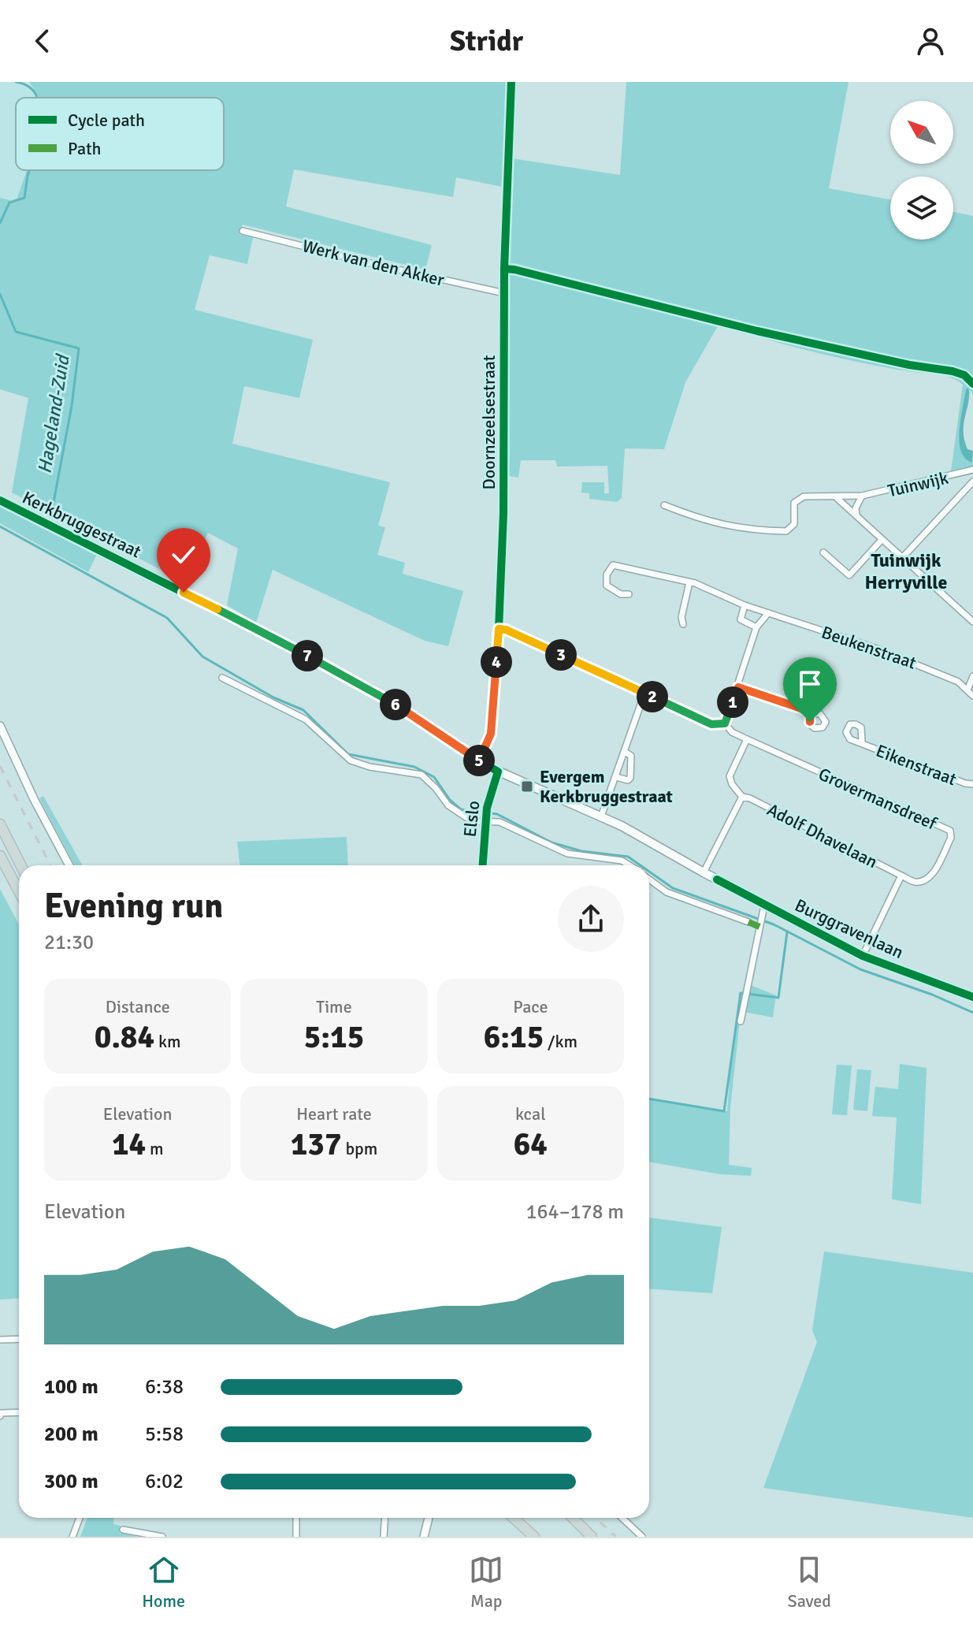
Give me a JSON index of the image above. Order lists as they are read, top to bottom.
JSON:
{
  "streets": {
    "main road": ["Doornzeelsestraat", "Kerkbruggestraat", "Burggravenlaan"],
    "street": [
      "Werk van den Akker",
      "Tuinwijk",
      "Beukenstraat",
      "Eikenstraat",
      "Grovermansdreef",
      "Elslo",
      "Adolf Dhavelaan"
    ]
  },
  "crossings": [
    ["Werk van den Akker", "Doornzeelsestraat"],
    ["Doornzeelsestraat", "Kerkbruggestraat"],
    ["Doornzeelsestraat", "Grovermansdreef"],
    ["Doornzeelsestraat", "Burggravenlaan"],
    ["Kerkbruggestraat", "Burggravenlaan"],
    ["Grovermansdreef", "Adolf Dhavelaan"],
    ["Elslo", "Burggravenlaan"]
  ],
  "districts": ["Tuinwijk Herryville"],
  "water": ["Hageland-Zuid"],
  "places": {
    "transit": ["Evergem Kerkbruggestraat"]
  },
  "legend": ["Cycle path", "Path"],
  "north": "top left",
  "page": {
    "header": "Stridr",
    "pins": [
      "3",
      "7",
      "4",
      "2",
      "1",
      "6",
      "5"
    ],
    "heading": ["Evening run", "21:30"],
    "stats": [
      ["Distance", "0.84 km"],
      ["Time", "5:15"],
      ["Pace", "6:15 /km"],
      ["Elevation", "14 m"],
      ["Heart rate", "137 bpm"],
      ["kcal", "64"]
    ],
    "chart": ["Elevation", "164–178 m"],
    "list": [
      {
        "name": "100 m",
        "note": "6:38"
      },
      {
        "name": "200 m",
        "note": "5:58"
      },
      {
        "name": "300 m",
        "note": "6:02"
      }
    ],
    "tabs": ["Home", "Map", "Saved"]
  }
}
